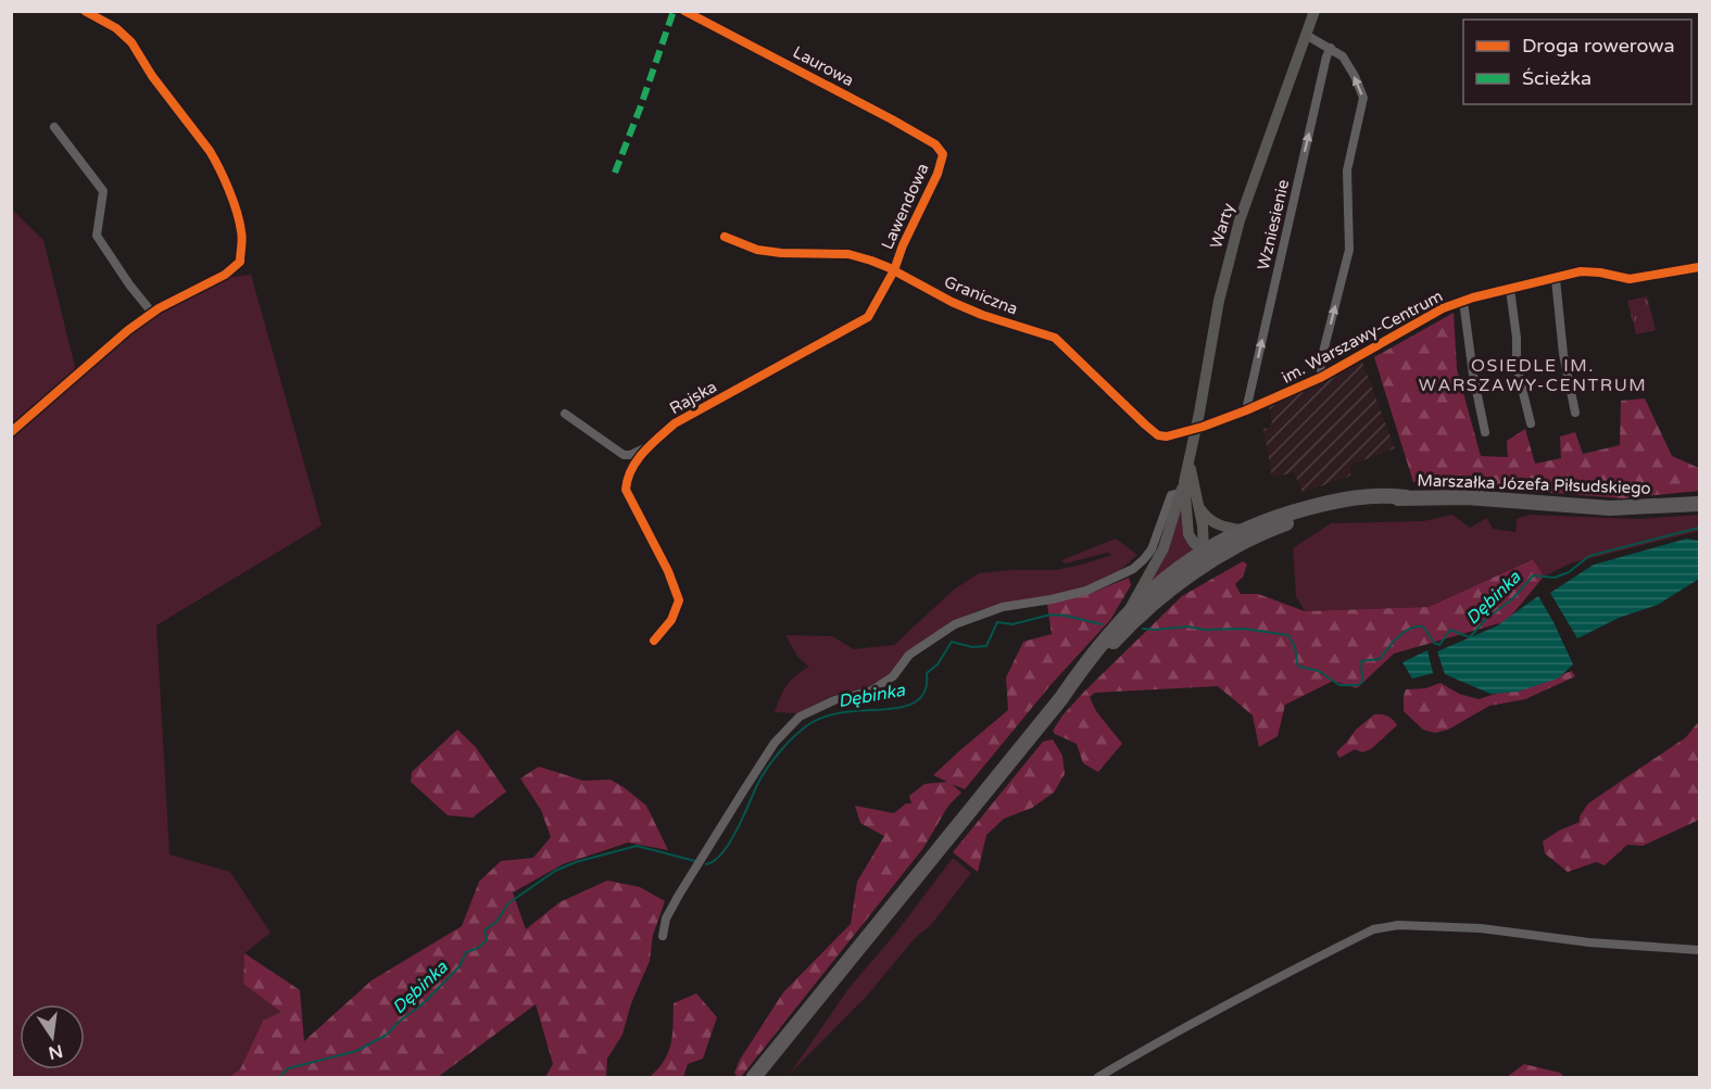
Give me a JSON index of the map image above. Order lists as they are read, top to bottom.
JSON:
{
  "streets": {
    "highway": ["Marszałka Józefa Piłsudskiego"],
    "main road": ["Warty"],
    "street": [
      "Laurowa",
      "Lawendowa",
      "Wzniesienie",
      "Graniczna",
      "im. Warszawy-Centrum",
      "Rajska"
    ]
  },
  "crossings": [
    ["Laurowa", "Lawendowa"],
    ["Lawendowa", "Graniczna"],
    ["Lawendowa", "Rajska"],
    ["Wzniesienie", "im. Warszawy-Centrum"],
    ["Warty", "Graniczna"],
    ["Warty", "im. Warszawy-Centrum"],
    ["Graniczna", "im. Warszawy-Centrum"],
    ["Graniczna", "Rajska"]
  ],
  "one_way": ["Wzniesienie"],
  "districts": ["OSIEDLE IM. WARSZAWY-CENTRUM"],
  "water": ["Dębinka"],
  "legend": ["Droga rowerowa", "Ścieżka"],
  "north": "bottom"
}
